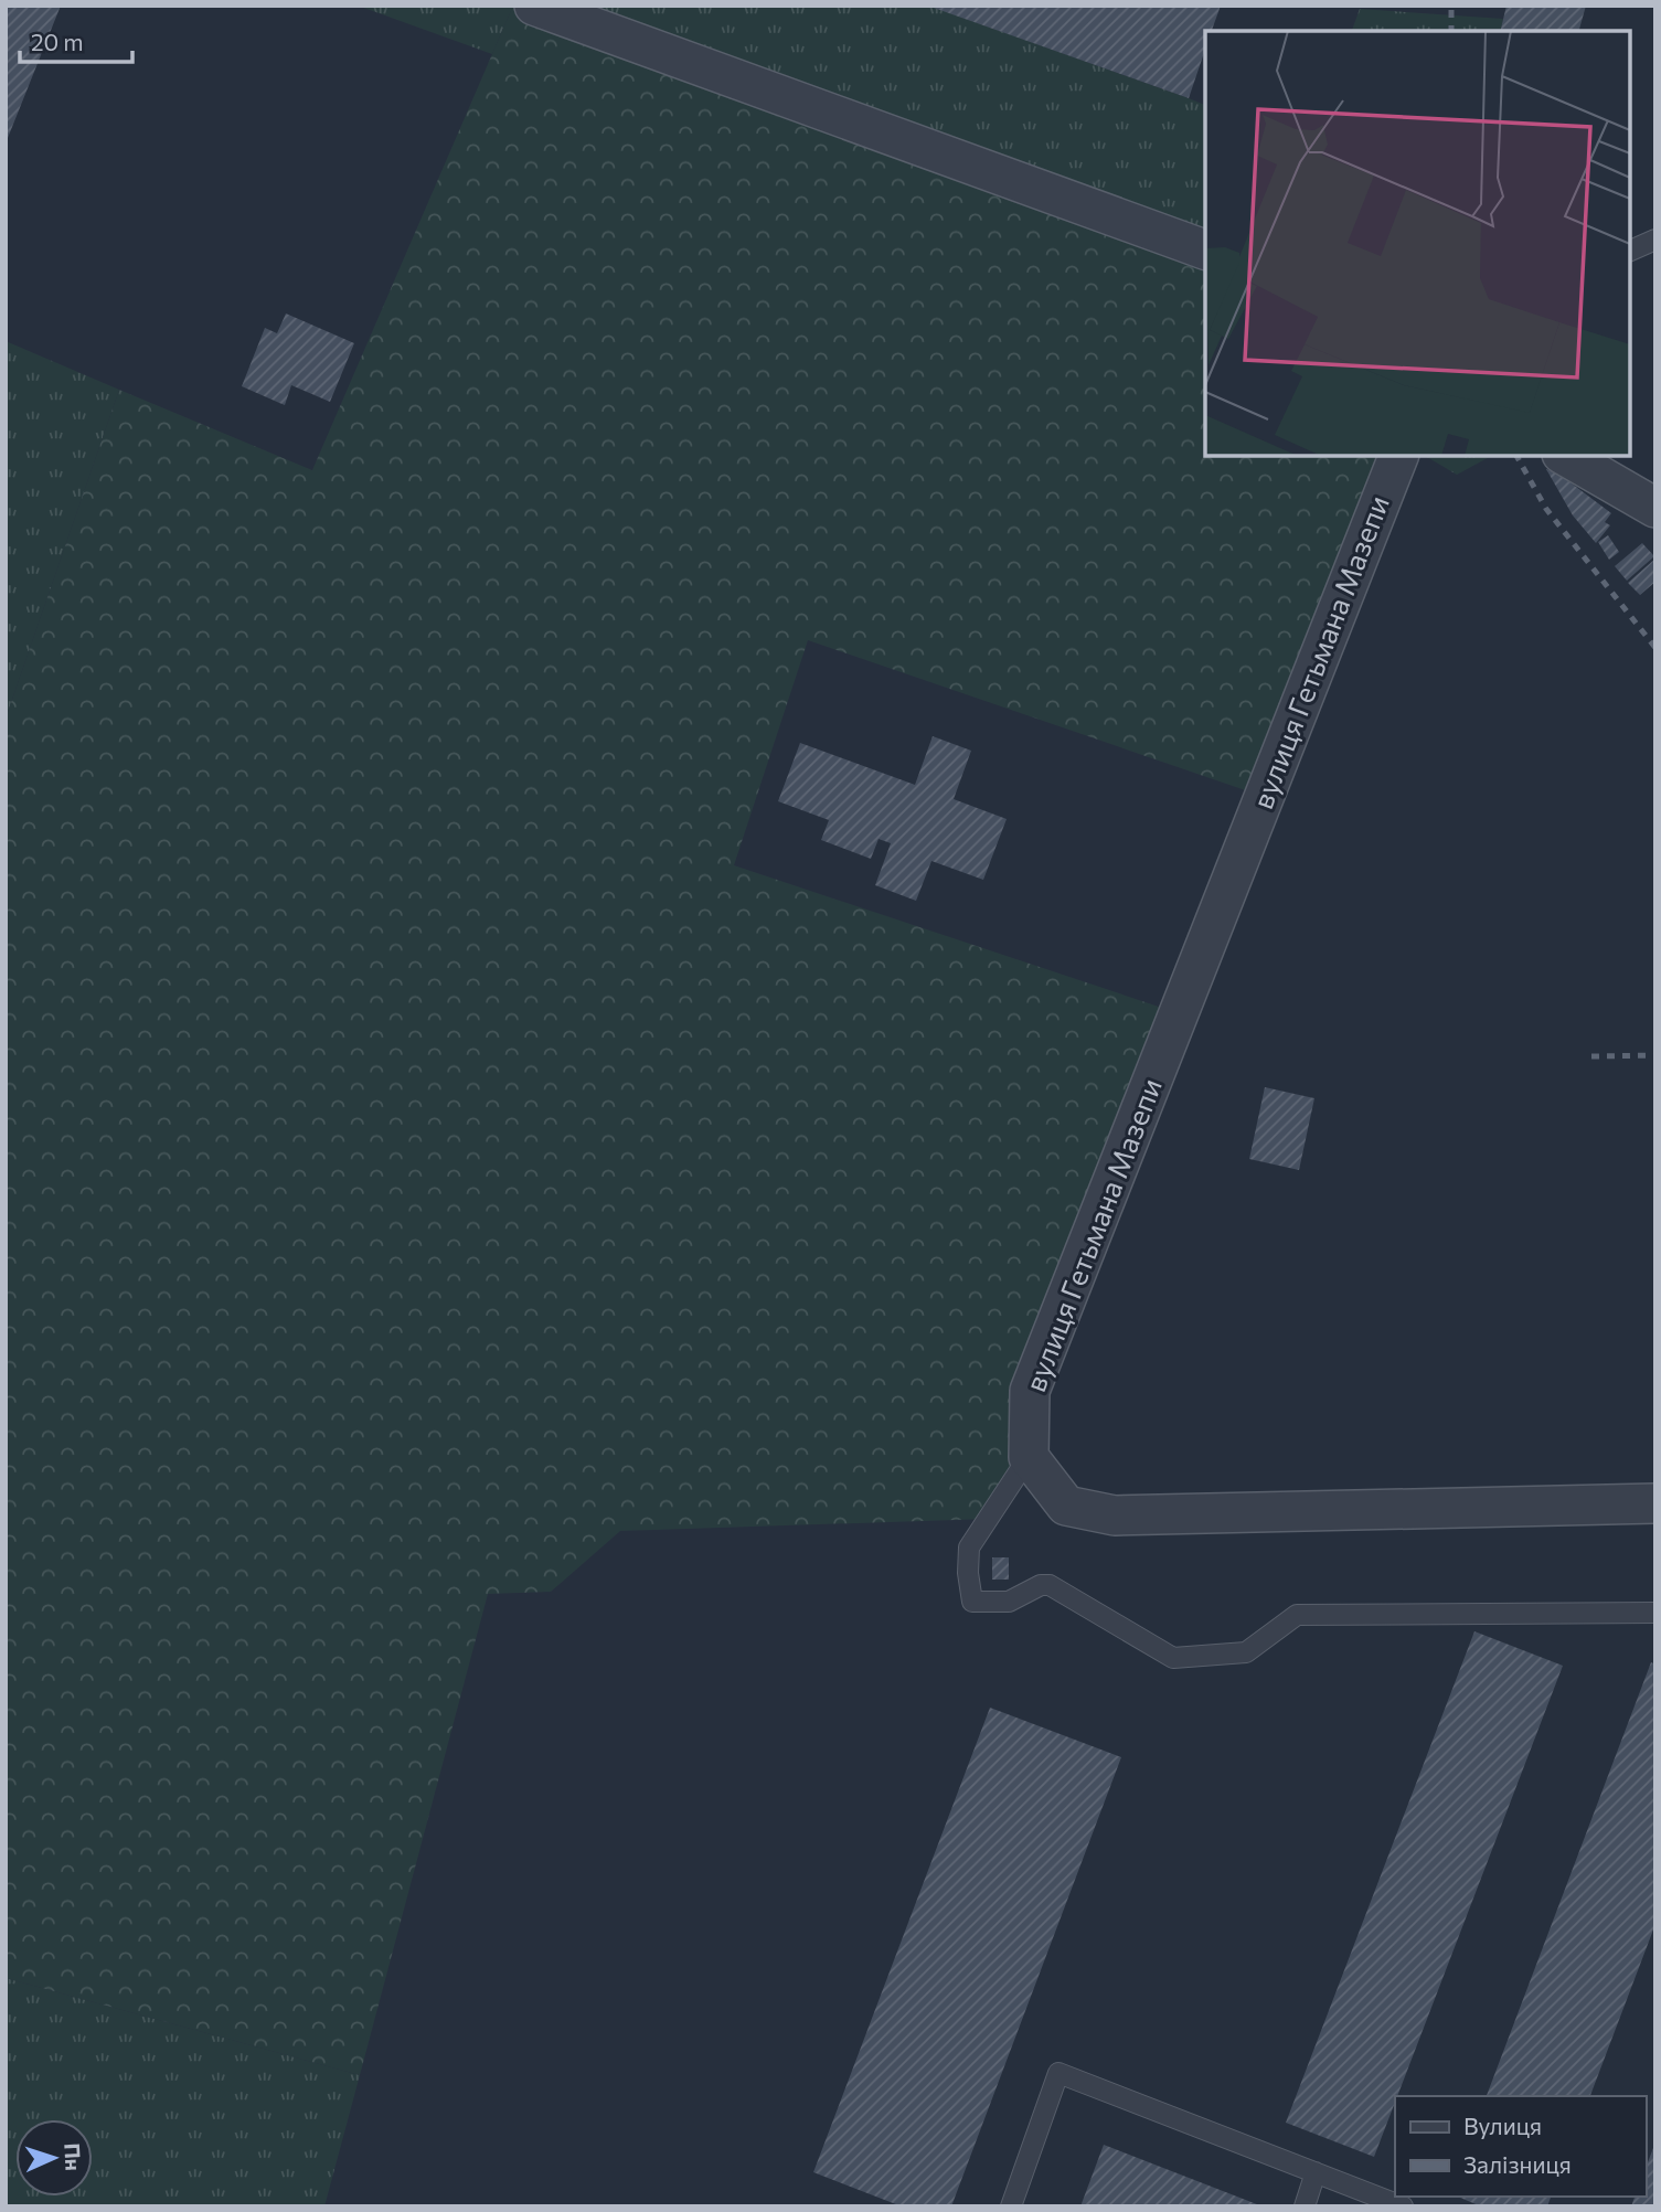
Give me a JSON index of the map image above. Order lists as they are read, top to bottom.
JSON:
{
  "streets": {
    "street": ["вулиця Гетьмана Мазепи"]
  },
  "legend": ["Вулиця", "Залізниця"],
  "scale_bar": "20 m",
  "north": "right"
}
